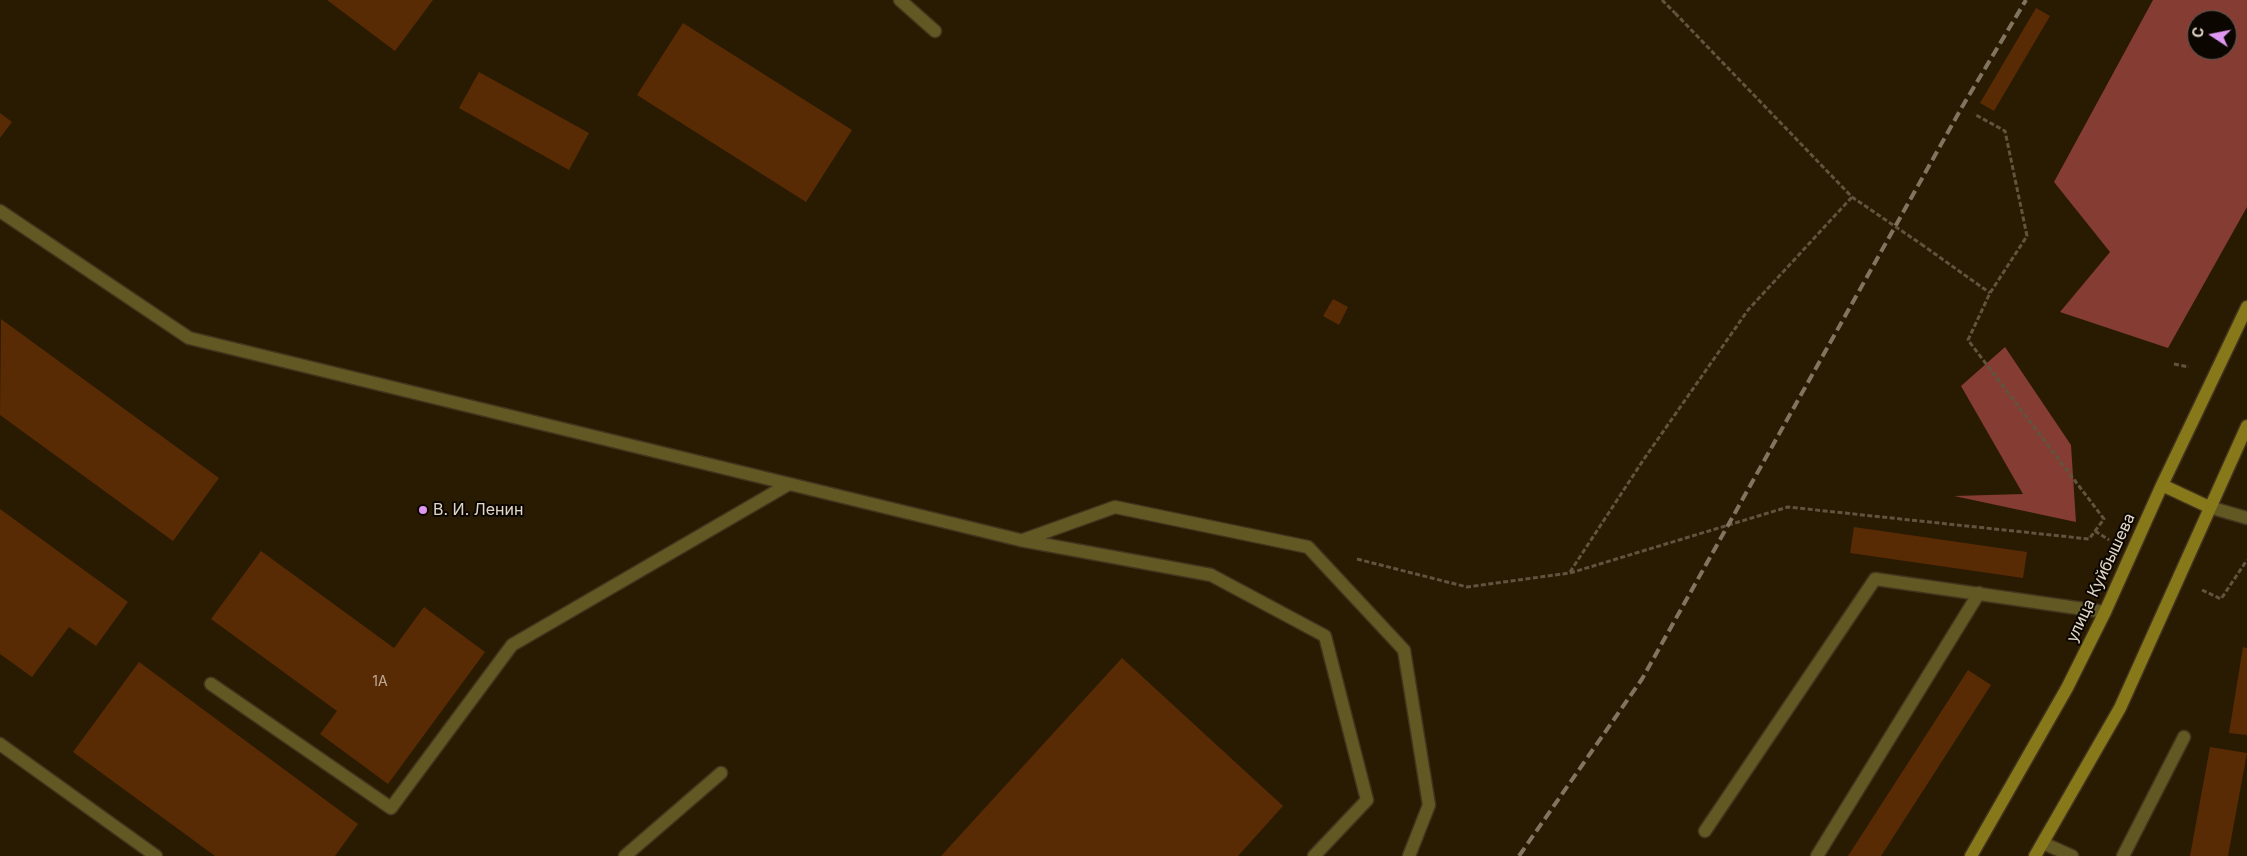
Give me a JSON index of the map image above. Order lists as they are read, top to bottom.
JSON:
{
  "streets": {
    "main road": ["улица Куйбышева"]
  },
  "places": ["В. И. Ленин"],
  "house_numbers": ["1А"],
  "north": "left"
}
